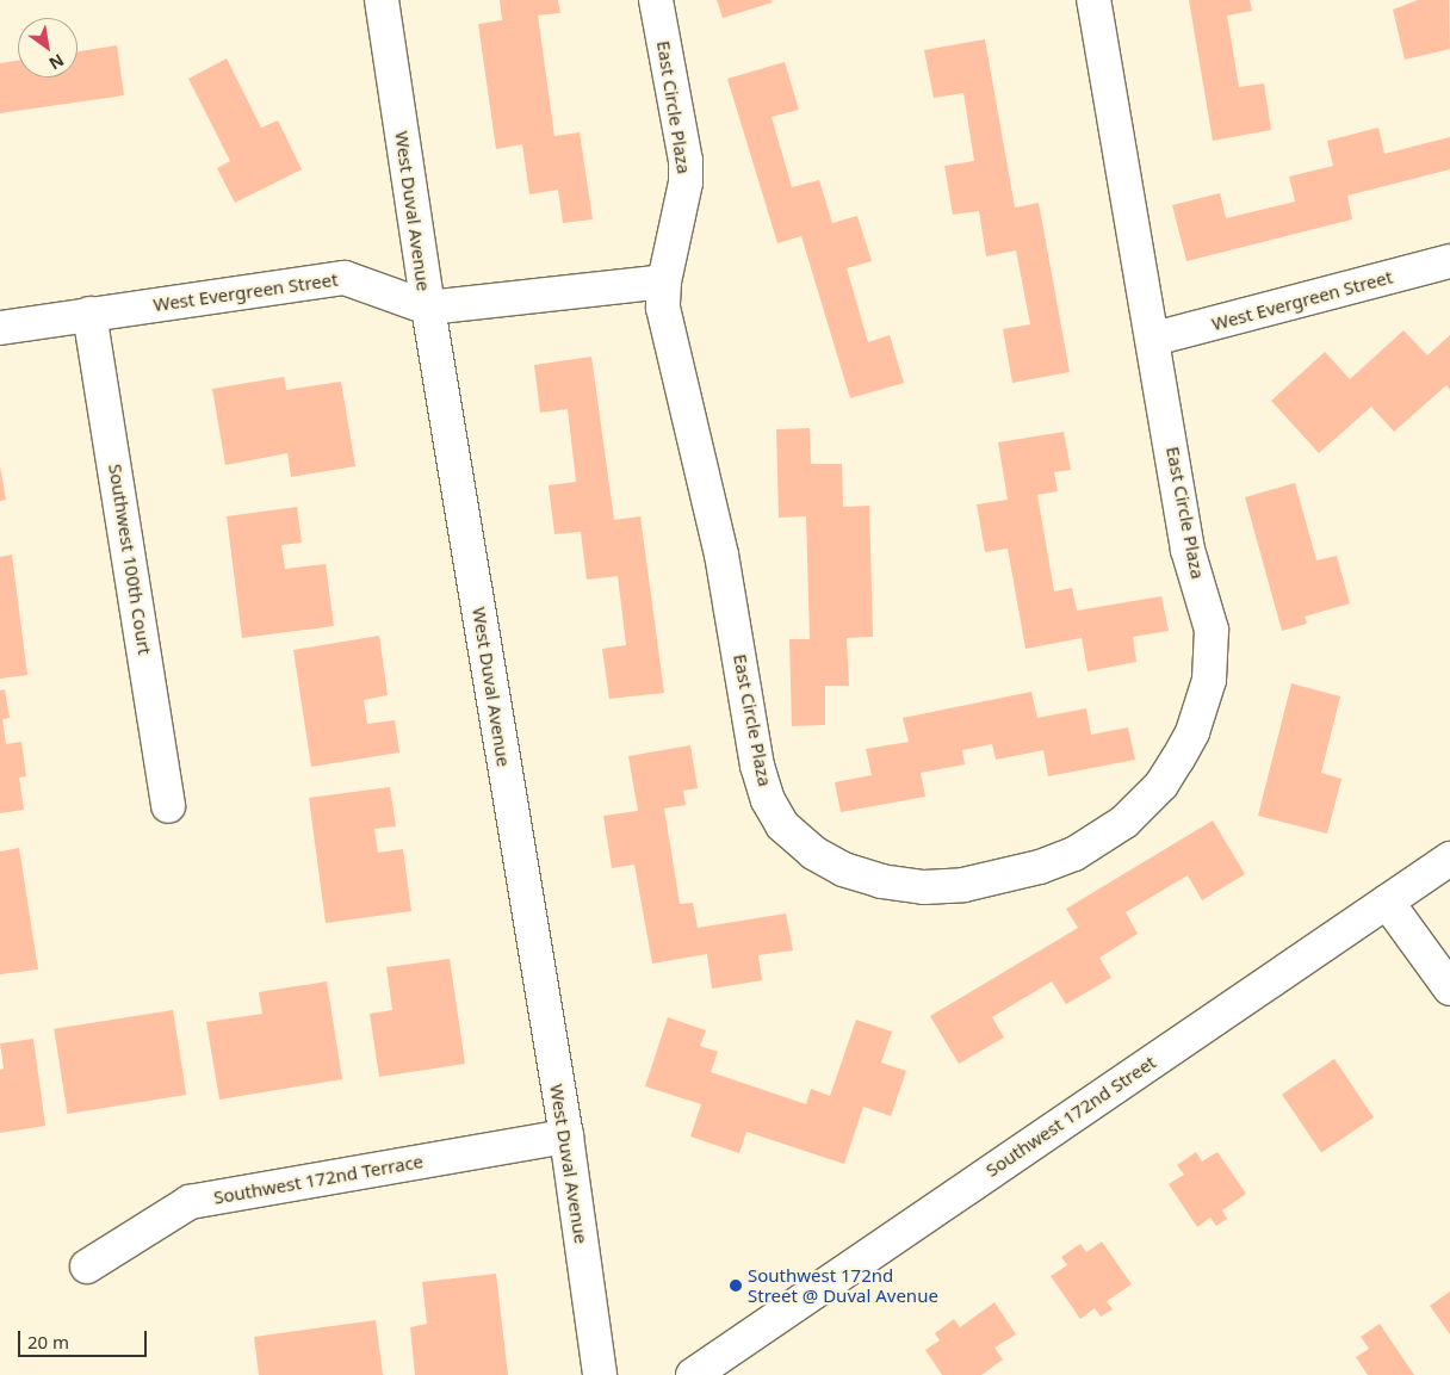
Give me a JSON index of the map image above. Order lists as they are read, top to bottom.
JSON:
{
  "streets": {
    "street": [
      "East Circle Plaza",
      "West Duval Avenue",
      "West Evergreen Street",
      "Southwest 100th Court",
      "Southwest 172nd Street",
      "Southwest 172nd Terrace"
    ]
  },
  "crossings": [
    ["East Circle Plaza", "West Evergreen Street"],
    ["West Duval Avenue", "West Evergreen Street"],
    ["West Duval Avenue", "Southwest 172nd Terrace"],
    ["West Evergreen Street", "Southwest 100th Court"]
  ],
  "places": ["Southwest 172nd Street @ Duval Avenue"],
  "scale_bar": "20 m",
  "north": "bottom right"
}
